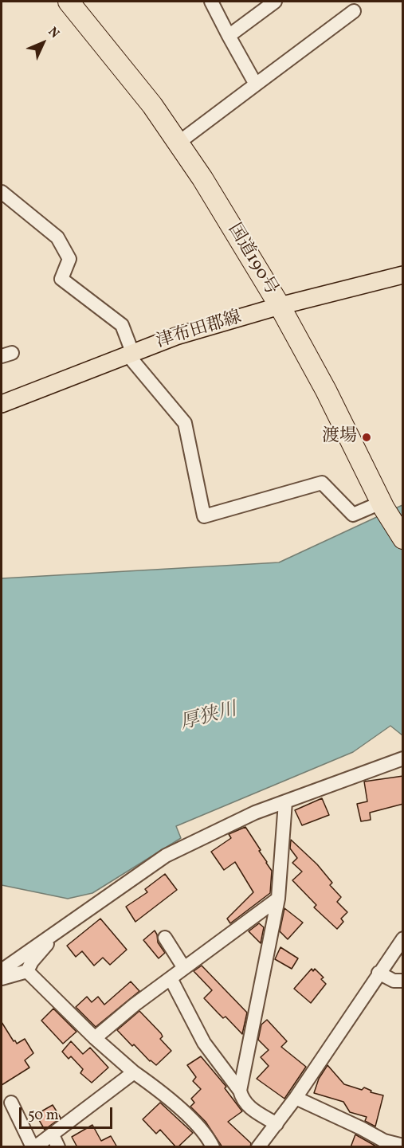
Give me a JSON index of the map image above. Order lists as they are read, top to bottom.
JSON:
{
  "streets": {
    "highway": ["国道190号"],
    "main road": ["津布田郡線"]
  },
  "crossings": [
    ["国道190号", "津布田郡線"]
  ],
  "water": ["厚狭川"],
  "places": ["渡場"],
  "scale_bar": "50 m",
  "north": "top right"
}
